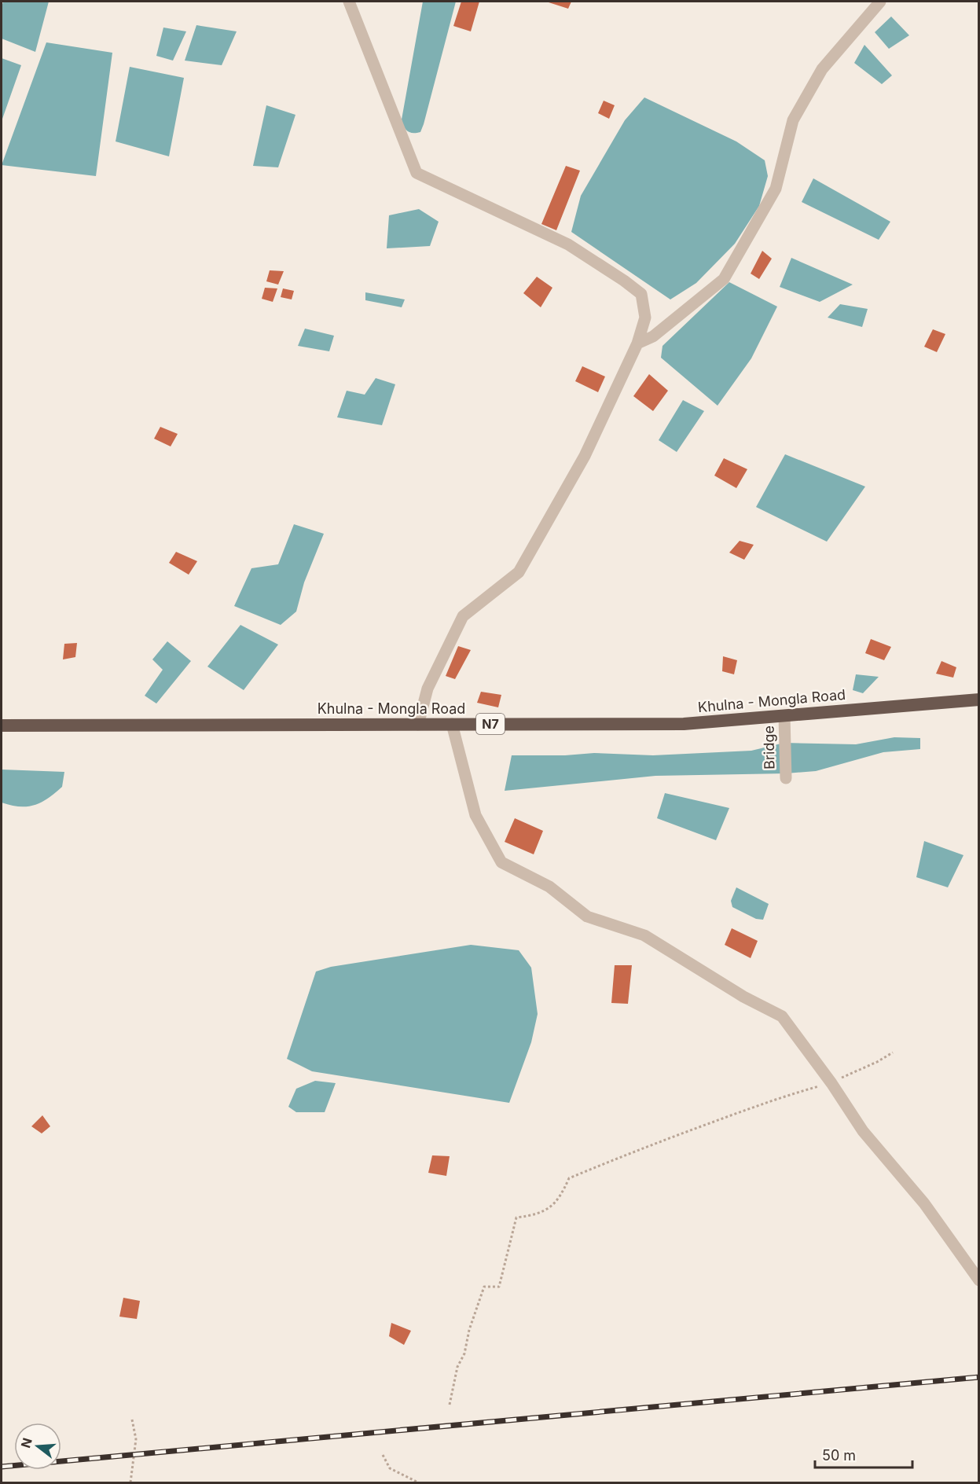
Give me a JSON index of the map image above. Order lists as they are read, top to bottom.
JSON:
{
  "streets": {
    "highway": ["Khulna - Mongla Road", "N7"],
    "street": ["Bridge"]
  },
  "crossings": [
    ["Khulna - Mongla Road", "Bridge"]
  ],
  "scale_bar": "50 m",
  "north": "left"
}
